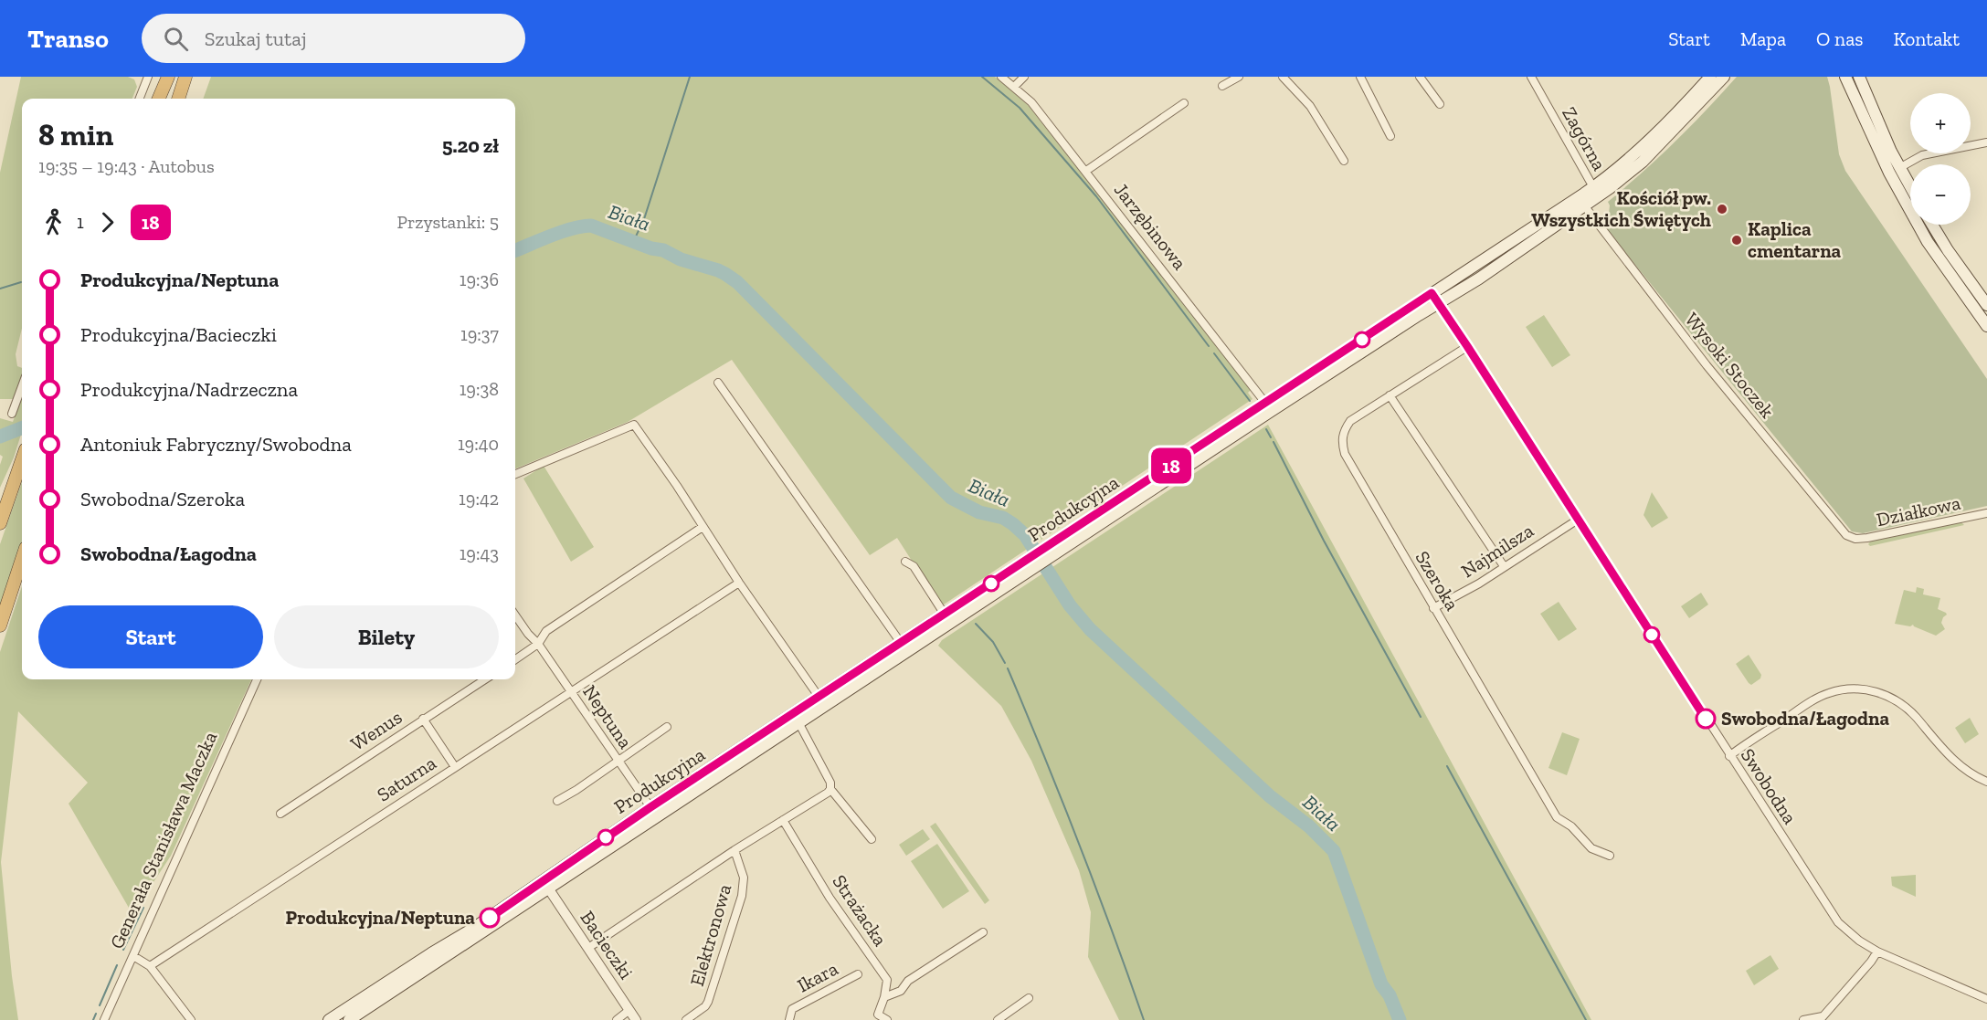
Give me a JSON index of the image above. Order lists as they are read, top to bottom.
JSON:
{
  "streets": {
    "main road": ["Produkcyjna"],
    "street": [
      "Zagórna",
      "Jarzębinowa",
      "Wysoki Stoczek",
      "Działkowa",
      "Najmilsza",
      "Szeroka",
      "Neptuna",
      "Wenus",
      "Saturna",
      "Swobodna",
      "Generała Stanisława Maczka",
      "Strażacka",
      "Elektronowa",
      "Bacieczki",
      "Ikara"
    ]
  },
  "crossings": [
    ["Jarzębinowa", "Produkcyjna"],
    ["Wysoki Stoczek", "Działkowa"],
    ["Produkcyjna", "Neptuna"],
    ["Produkcyjna", "Bacieczki"],
    ["Najmilsza", "Szeroka"],
    ["Najmilsza", "Swobodna"],
    ["Szeroka", "Swobodna"],
    ["Neptuna", "Saturna"]
  ],
  "water": ["Biała"],
  "places": [
    "Kościół pw. Wszystkich Świętych",
    "Kaplica cmentarna",
    "Swobodna/Łagodna",
    "Produkcyjna/Neptuna"
  ],
  "lines": ["bus line 18"],
  "page": {
    "header": "Transo",
    "search": "Szukaj tutaj",
    "nav": [
      "Start",
      "Mapa",
      "O nas",
      "Kontakt"
    ],
    "on_map": "18",
    "map_buttons": ["+", "−"],
    "heading": ["8 min", "19:35 – 19:43 · Autobus", "5.20 zł"],
    "legs": ["1", "18", "Przystanki: 5"],
    "list": [
      {
        "name": "Produkcyjna/Neptuna",
        "value": "19:36"
      },
      {
        "name": "Produkcyjna/Bacieczki",
        "value": "19:37"
      },
      {
        "name": "Produkcyjna/Nadrzeczna",
        "value": "19:38"
      },
      {
        "name": "Antoniuk Fabryczny/Swobodna",
        "value": "19:40"
      },
      {
        "name": "Swobodna/Szeroka",
        "value": "19:42"
      },
      {
        "name": "Swobodna/Łagodna",
        "value": "19:43"
      }
    ],
    "buttons": ["Start", "Bilety"]
  }
}
